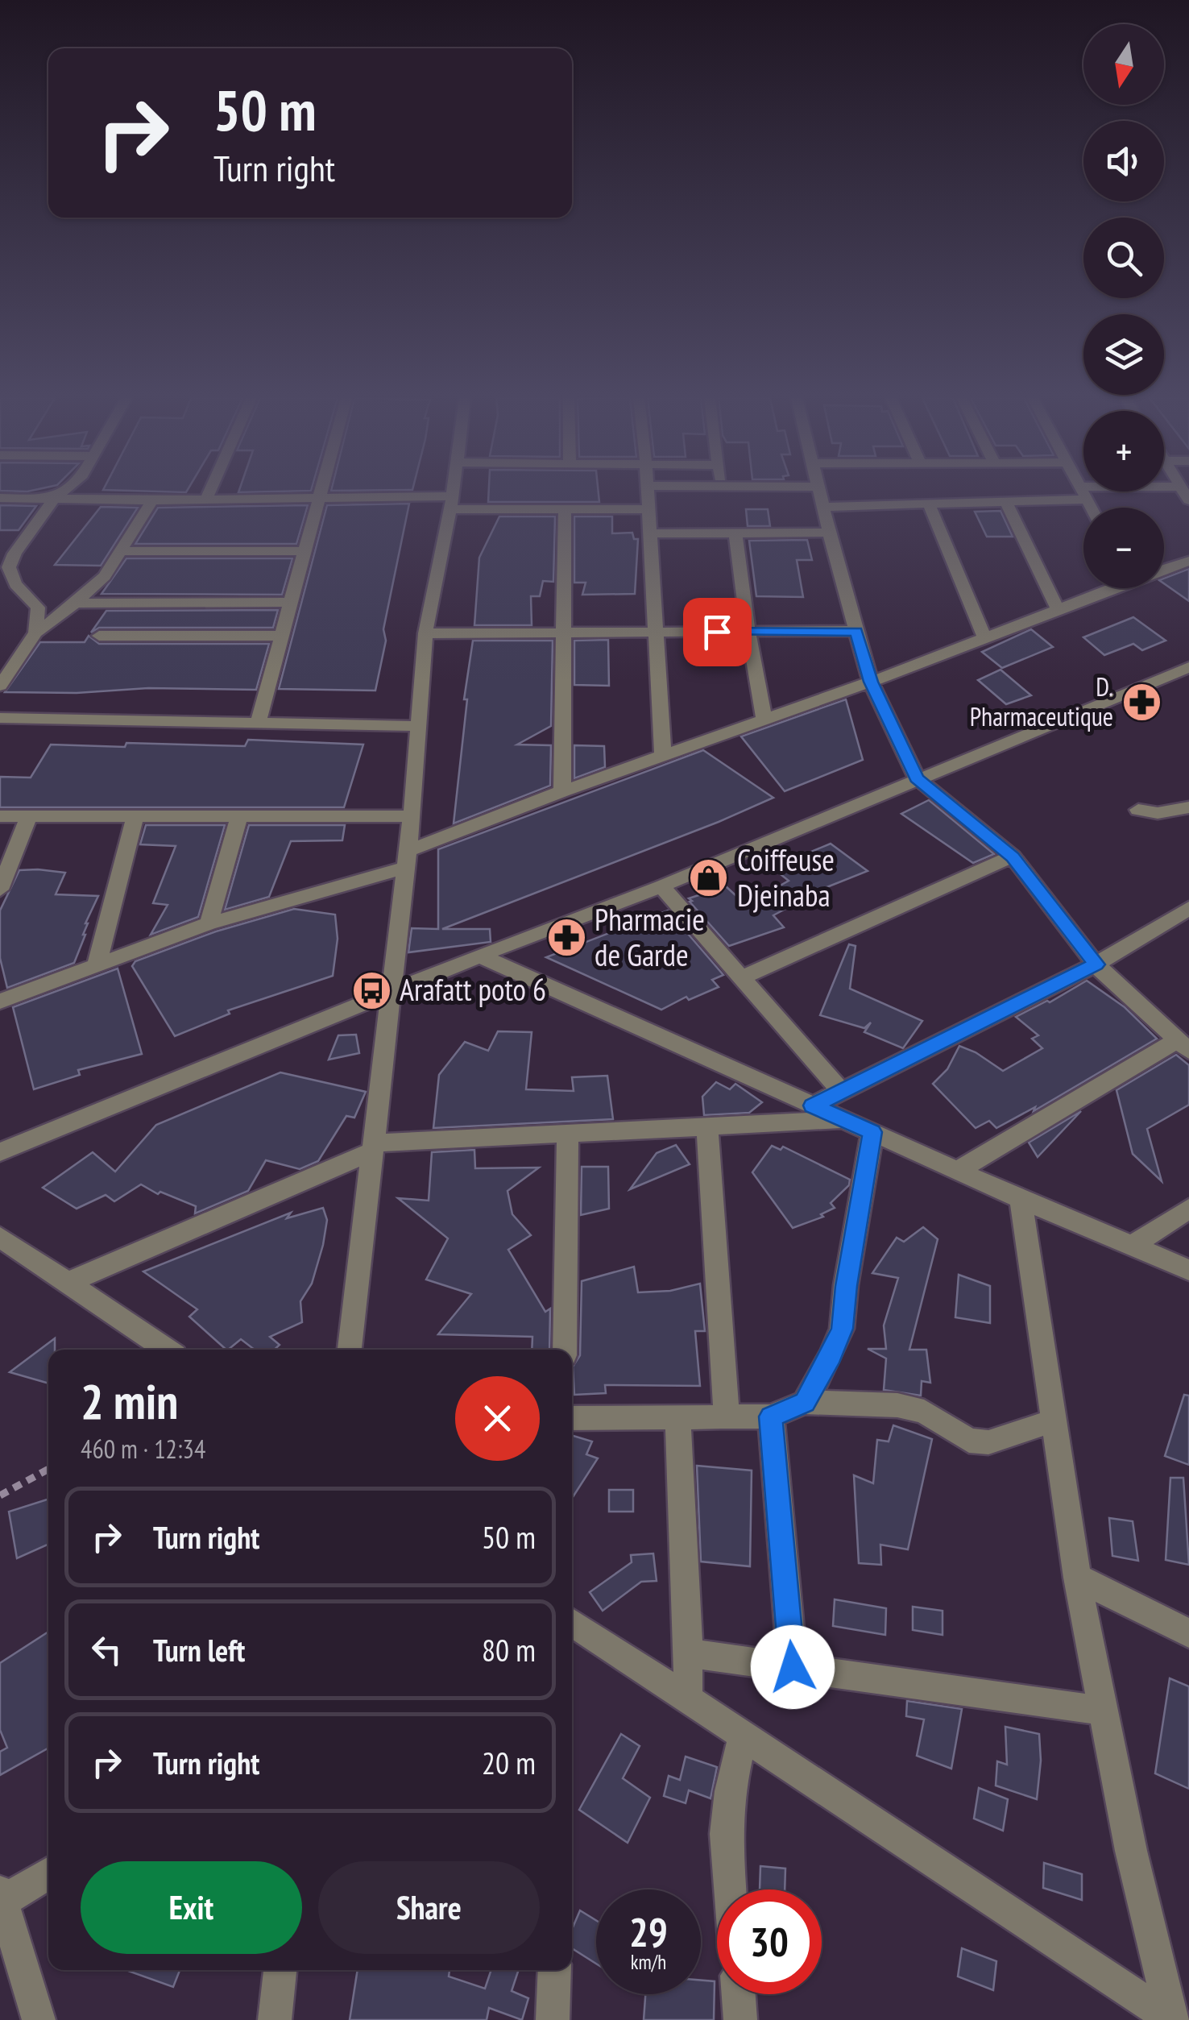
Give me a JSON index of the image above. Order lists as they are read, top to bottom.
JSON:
{
  "places": {
    "pharmacy": ["D. Pharmaceutique", "Pharmacie de Garde"],
    "shop": ["Coiffeuse Djeinaba"],
    "bus stop": ["Arafatt poto 6"]
  },
  "north": "bottom",
  "page": {
    "map_buttons": ["+", "−"],
    "turn": ["50 m", "Turn right"],
    "heading": ["2 min", "460 m · 12:34"],
    "list": [
      {
        "name": "Turn right",
        "value": "50 m"
      },
      {
        "name": "Turn left",
        "value": "80 m"
      },
      {
        "name": "Turn right",
        "value": "20 m"
      }
    ],
    "buttons": ["Exit", "Share"],
    "speed": "29 km/h",
    "limit": "30"
  }
}
